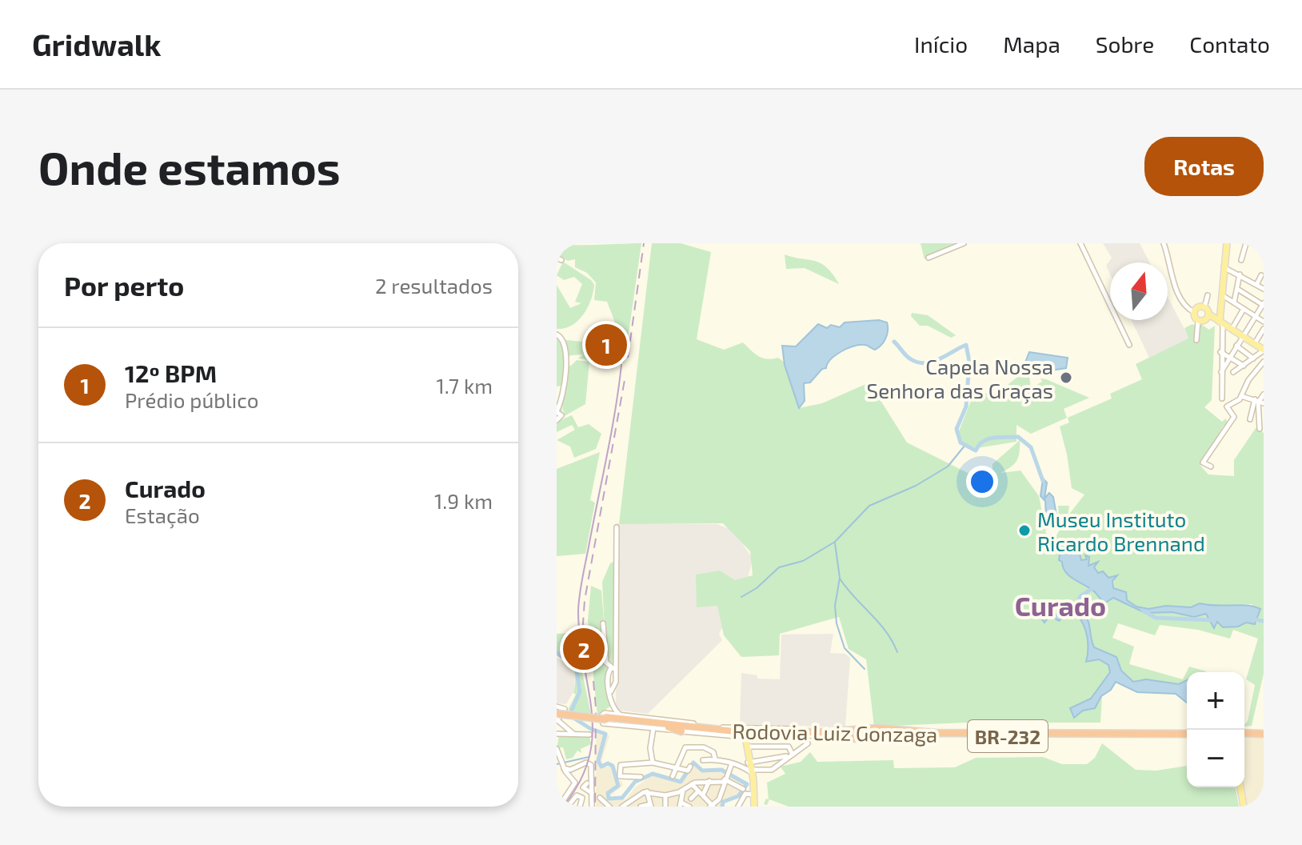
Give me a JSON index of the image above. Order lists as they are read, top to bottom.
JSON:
{
  "streets": {
    "highway": ["Rodovia Luiz Gonzaga", "BR-232"]
  },
  "districts": ["Curado"],
  "places": ["Capela Nossa Senhora das Graças", "Museu Instituto Ricardo Brennand"],
  "north": "top",
  "page": {
    "header": "Gridwalk",
    "nav": [
      "Início",
      "Mapa",
      "Sobre",
      "Contato"
    ],
    "buttons": "Rotas",
    "title": "Onde estamos",
    "heading": ["Por perto", "2 resultados"],
    "pins": ["1", "2"],
    "list": [
      {
        "mark": "1",
        "name": "12º BPM",
        "note": "Prédio público",
        "value": "1.7 km"
      },
      {
        "mark": "2",
        "name": "Curado",
        "note": "Estação",
        "value": "1.9 km"
      }
    ],
    "map_buttons": ["+", "−"]
  }
}
